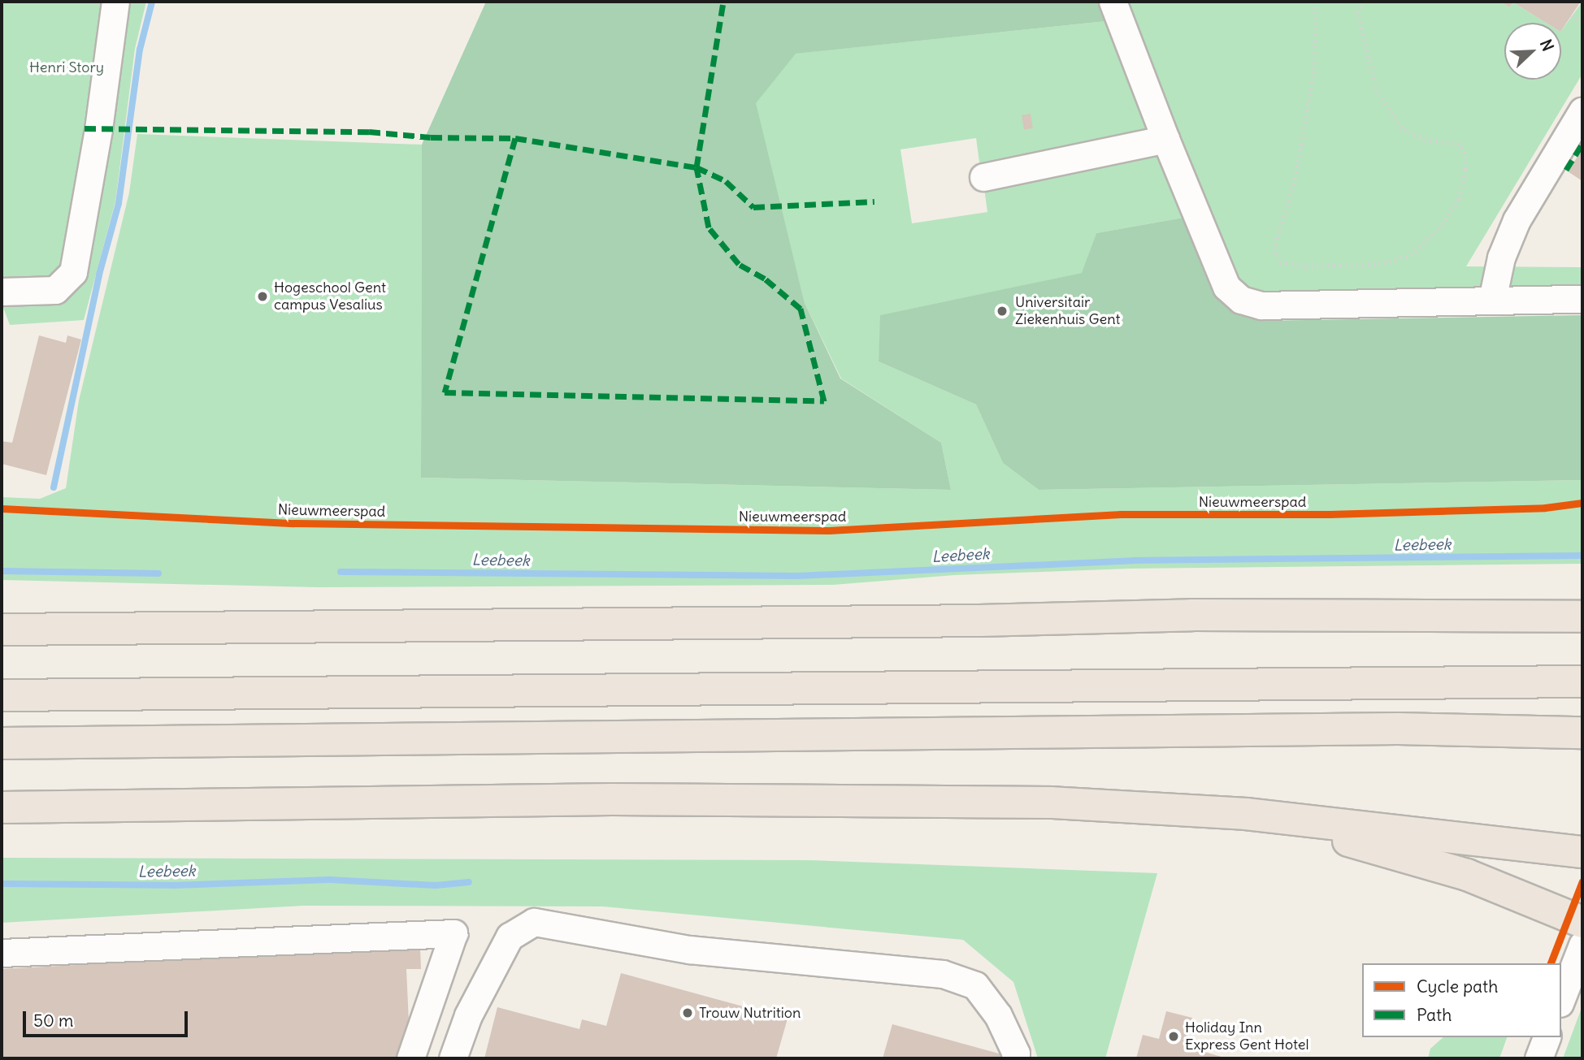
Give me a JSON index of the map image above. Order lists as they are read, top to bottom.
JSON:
{
  "streets": {
    "cycle path": ["Nieuwmeerspad"]
  },
  "water": ["Leebeek"],
  "parks": ["Henri Story"],
  "places": [
    "Hogeschool Gent campus Vesalius",
    "Universitair Ziekenhuis Gent",
    "Trouw Nutrition",
    "Holiday Inn Express Gent Hotel"
  ],
  "legend": ["Cycle path", "Path"],
  "scale_bar": "50 m",
  "north": "top right"
}
